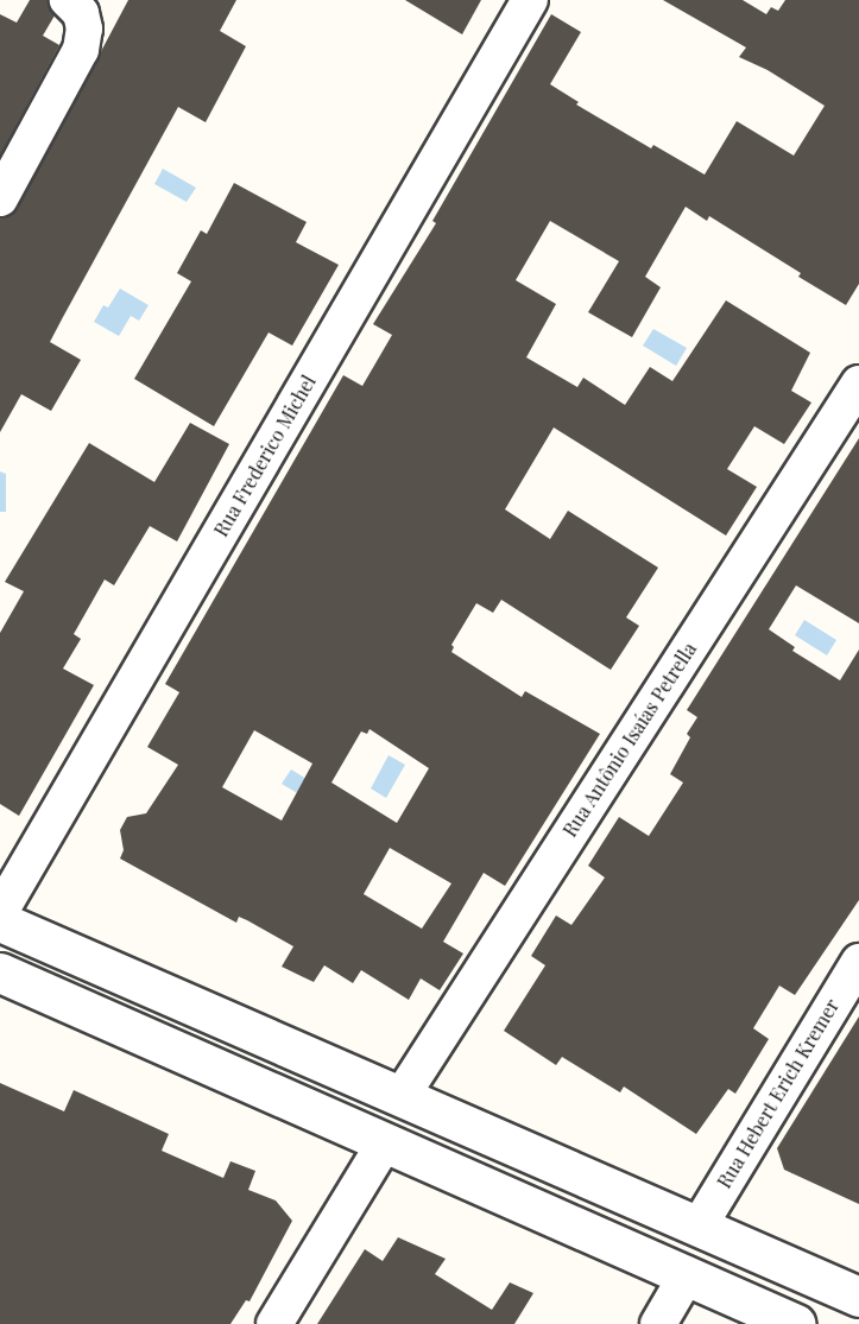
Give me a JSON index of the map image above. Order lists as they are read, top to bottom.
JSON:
{
  "streets": {
    "street": ["Rua Frederico Michel", "Rua Antônio Isaías Petrella", "Rua Hebert Erich Kremer"]
  }
}
